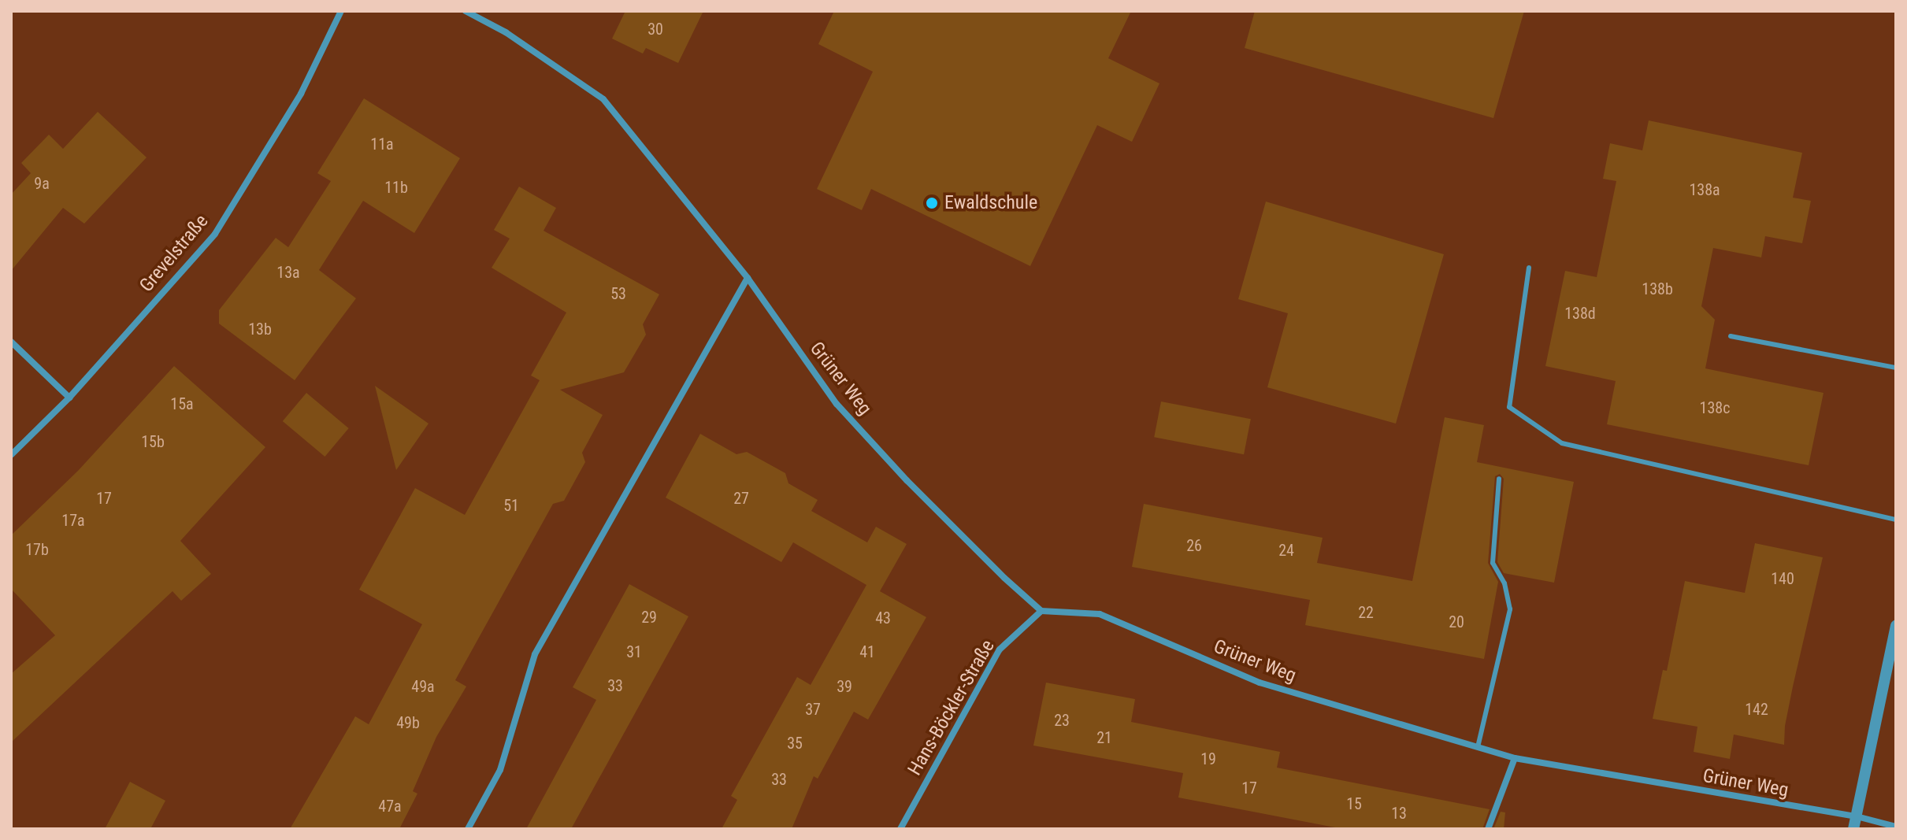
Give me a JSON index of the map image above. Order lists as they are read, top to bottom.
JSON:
{
  "streets": {
    "street": ["Grevelstraße", "Grüner Weg", "Hans-Böckler-Straße"]
  },
  "crossings": [
    ["Grüner Weg", "Hans-Böckler-Straße"]
  ],
  "places": ["Ewaldschule"],
  "house_numbers": [
    "30",
    "11a",
    "9a",
    "11b",
    "138a",
    "13a",
    "138b",
    "53",
    "138d",
    "13b",
    "15a",
    "138c",
    "15b",
    "17",
    "27",
    "51",
    "17a",
    "26",
    "17b",
    "24",
    "140",
    "22",
    "29",
    "43",
    "20",
    "31",
    "41",
    "33",
    "49a",
    "39",
    "37",
    "142",
    "23",
    "49b",
    "21",
    "35",
    "19",
    "33",
    "17",
    "15",
    "47a",
    "13"
  ]
}
